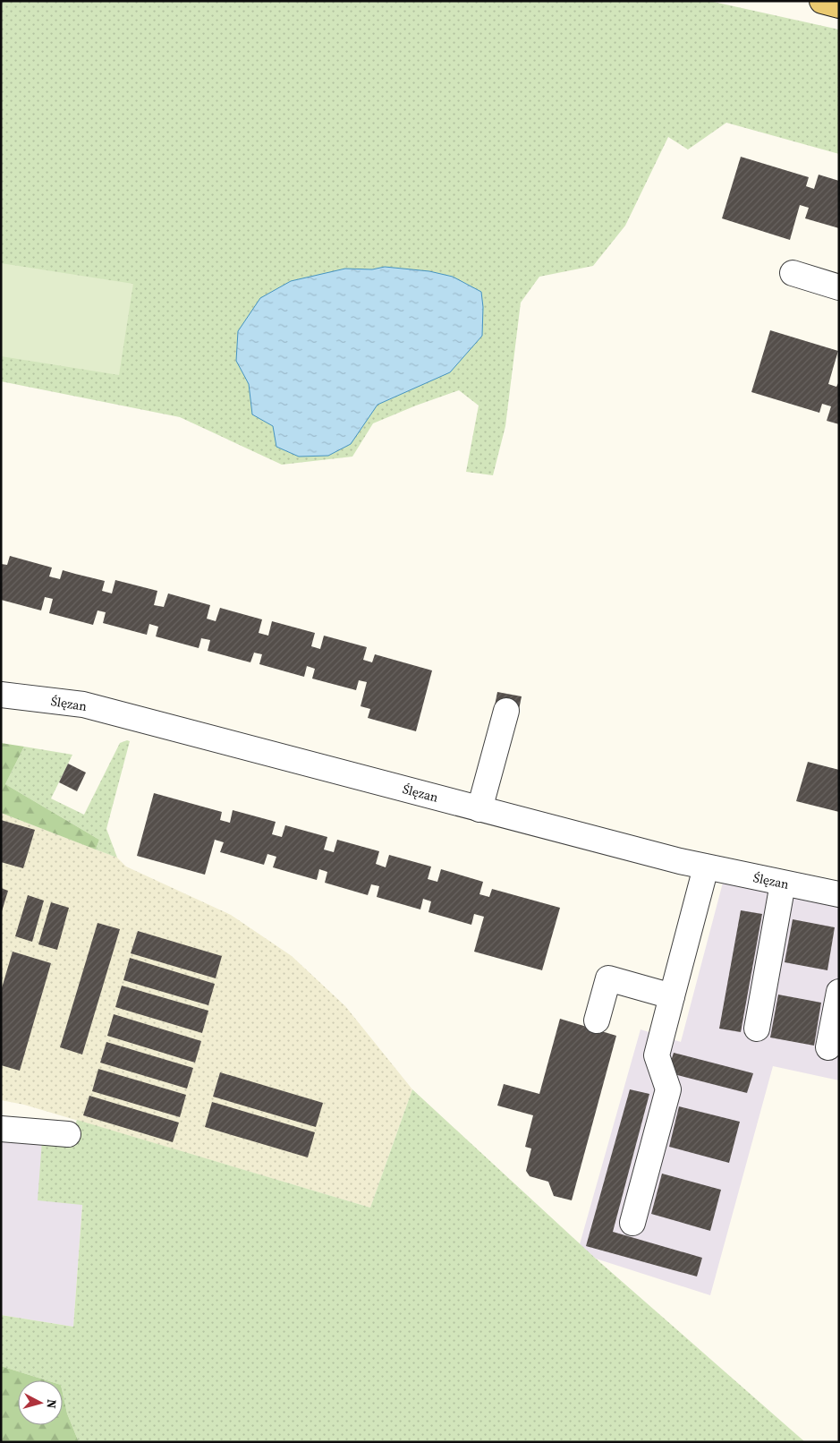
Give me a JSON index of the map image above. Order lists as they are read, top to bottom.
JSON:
{
  "streets": {
    "street": ["Ślęzan"]
  },
  "north": "right"
}
